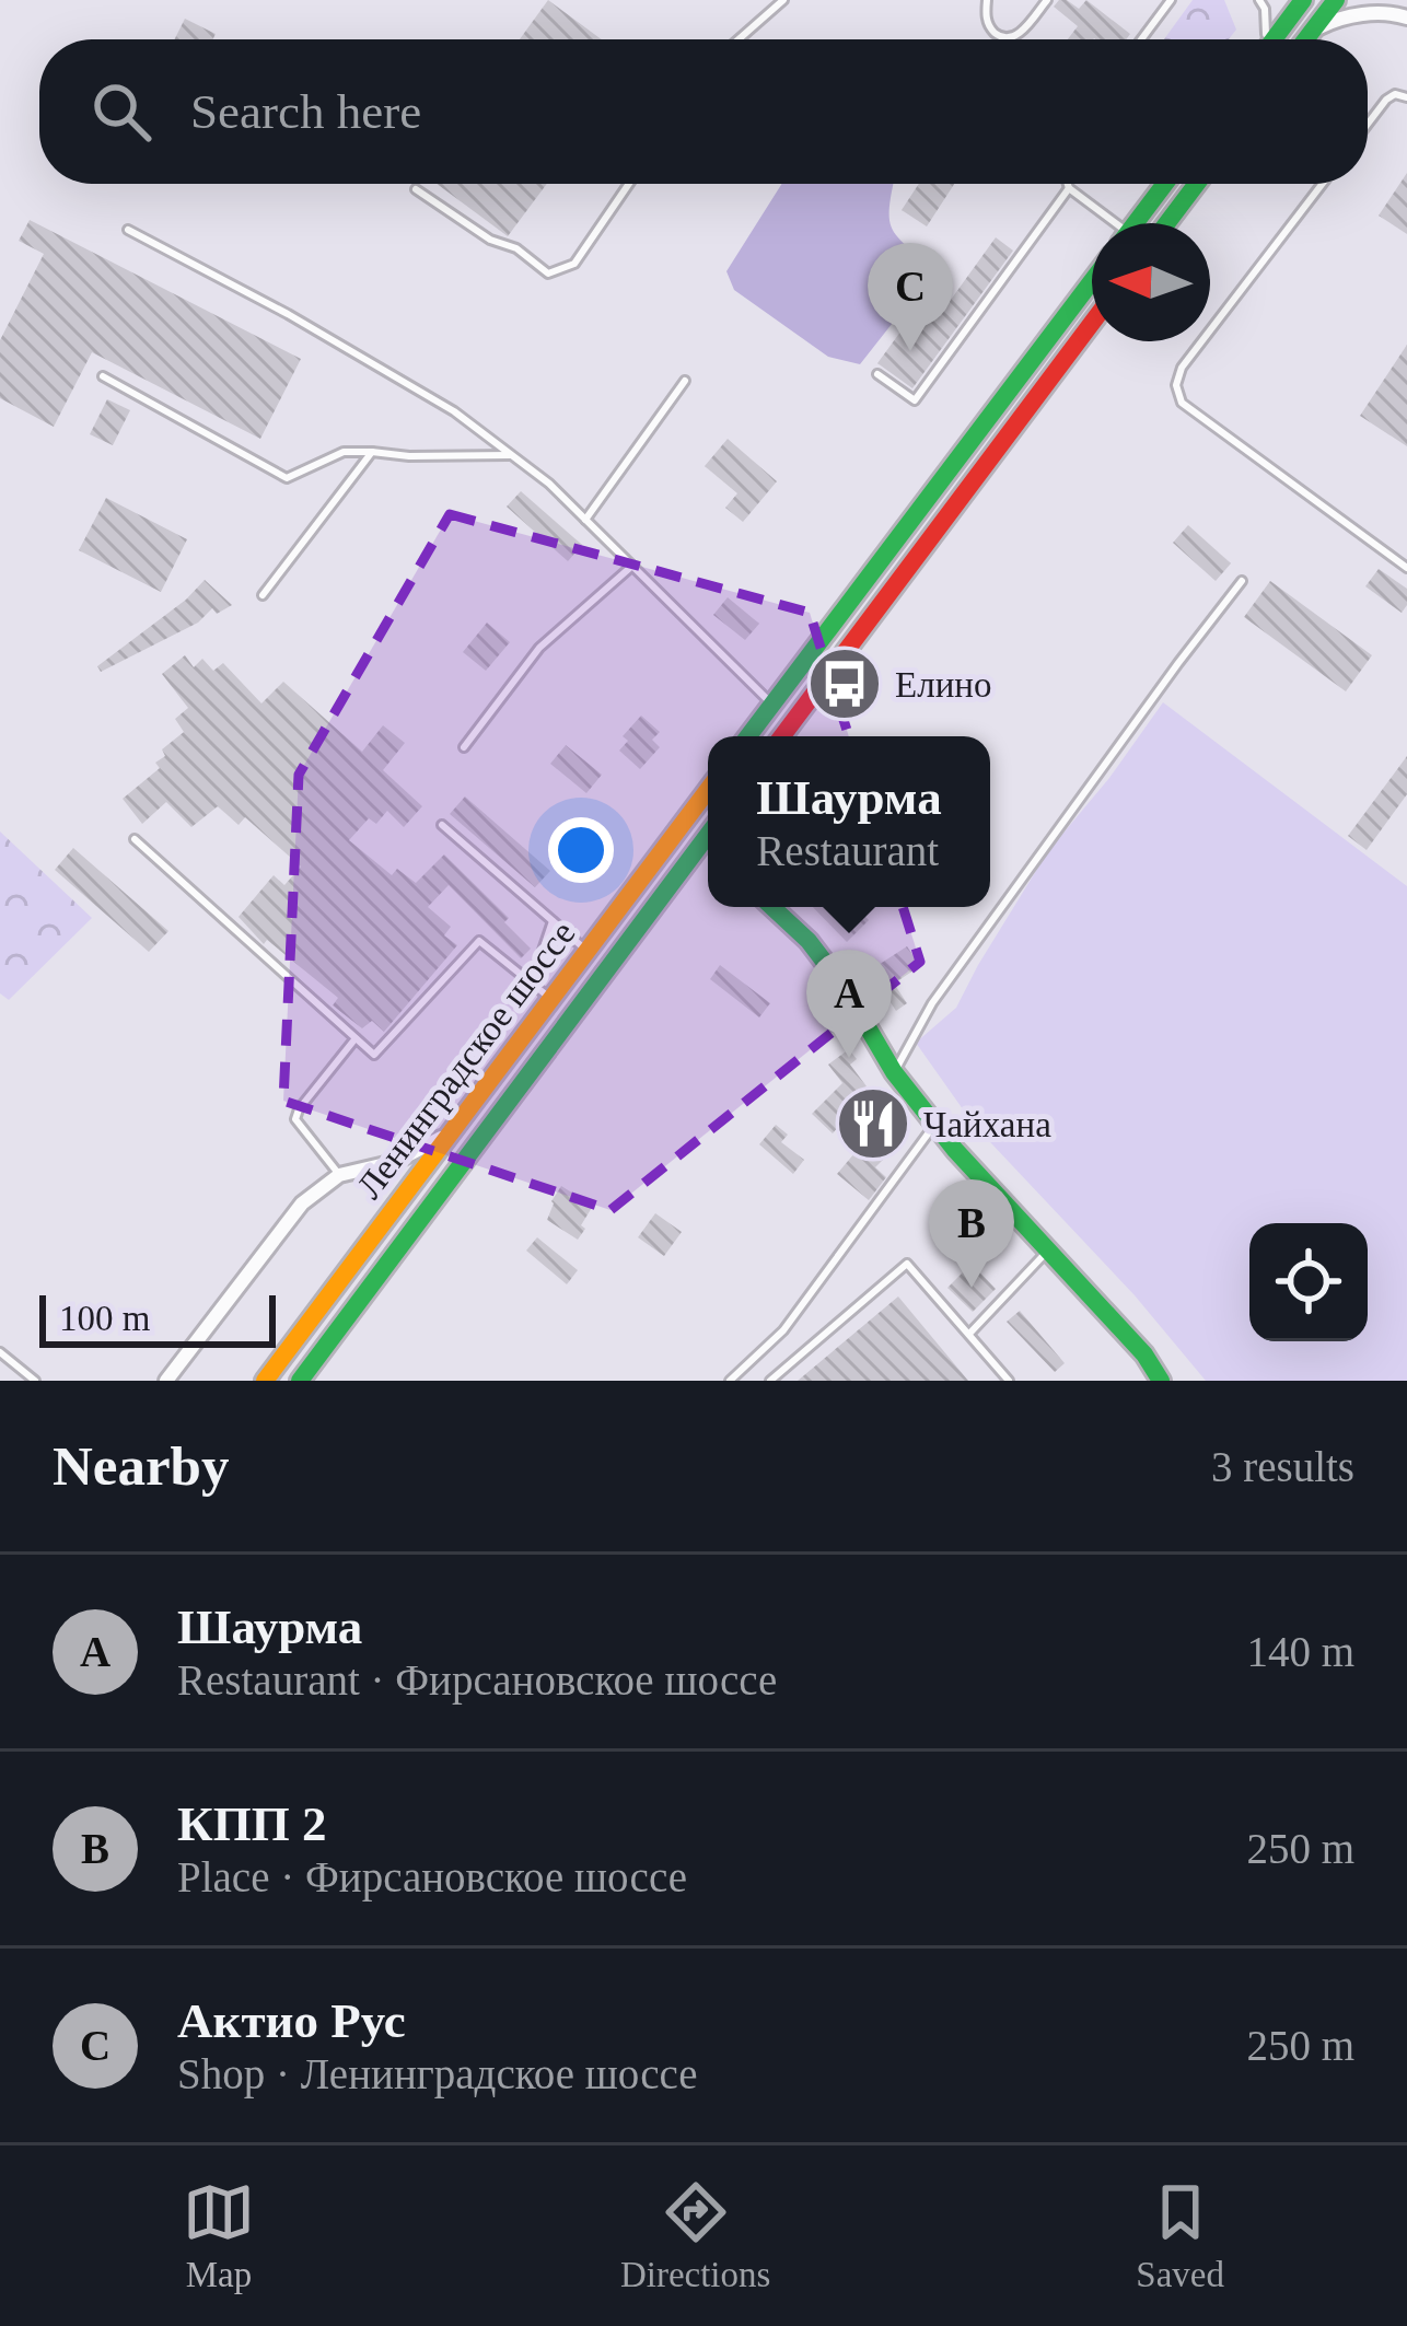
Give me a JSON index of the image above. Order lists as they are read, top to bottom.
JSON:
{
  "streets": {
    "main road": ["Ленинградское шоссе"]
  },
  "places": {
    "bus stop": ["Елино"],
    "restaurant": ["Чайхана"]
  },
  "scale_bar": "100 m",
  "north": "left",
  "page": {
    "search": "Search here",
    "pins": ["C", "A", "B"],
    "popup": ["Шаурма", "Restaurant"],
    "scale": "100 m",
    "heading": ["Nearby", "3 results"],
    "list": [
      {
        "mark": "A",
        "name": "Шаурма",
        "note": "Restaurant · Фирсановское шоссе",
        "value": "140 m"
      },
      {
        "mark": "B",
        "name": "КПП 2",
        "note": "Place · Фирсановское шоссе",
        "value": "250 m"
      },
      {
        "mark": "C",
        "name": "Актио Рус",
        "note": "Shop · Ленинградское шоссе",
        "value": "250 m"
      }
    ],
    "nav": ["Map", "Directions", "Saved"]
  }
}
